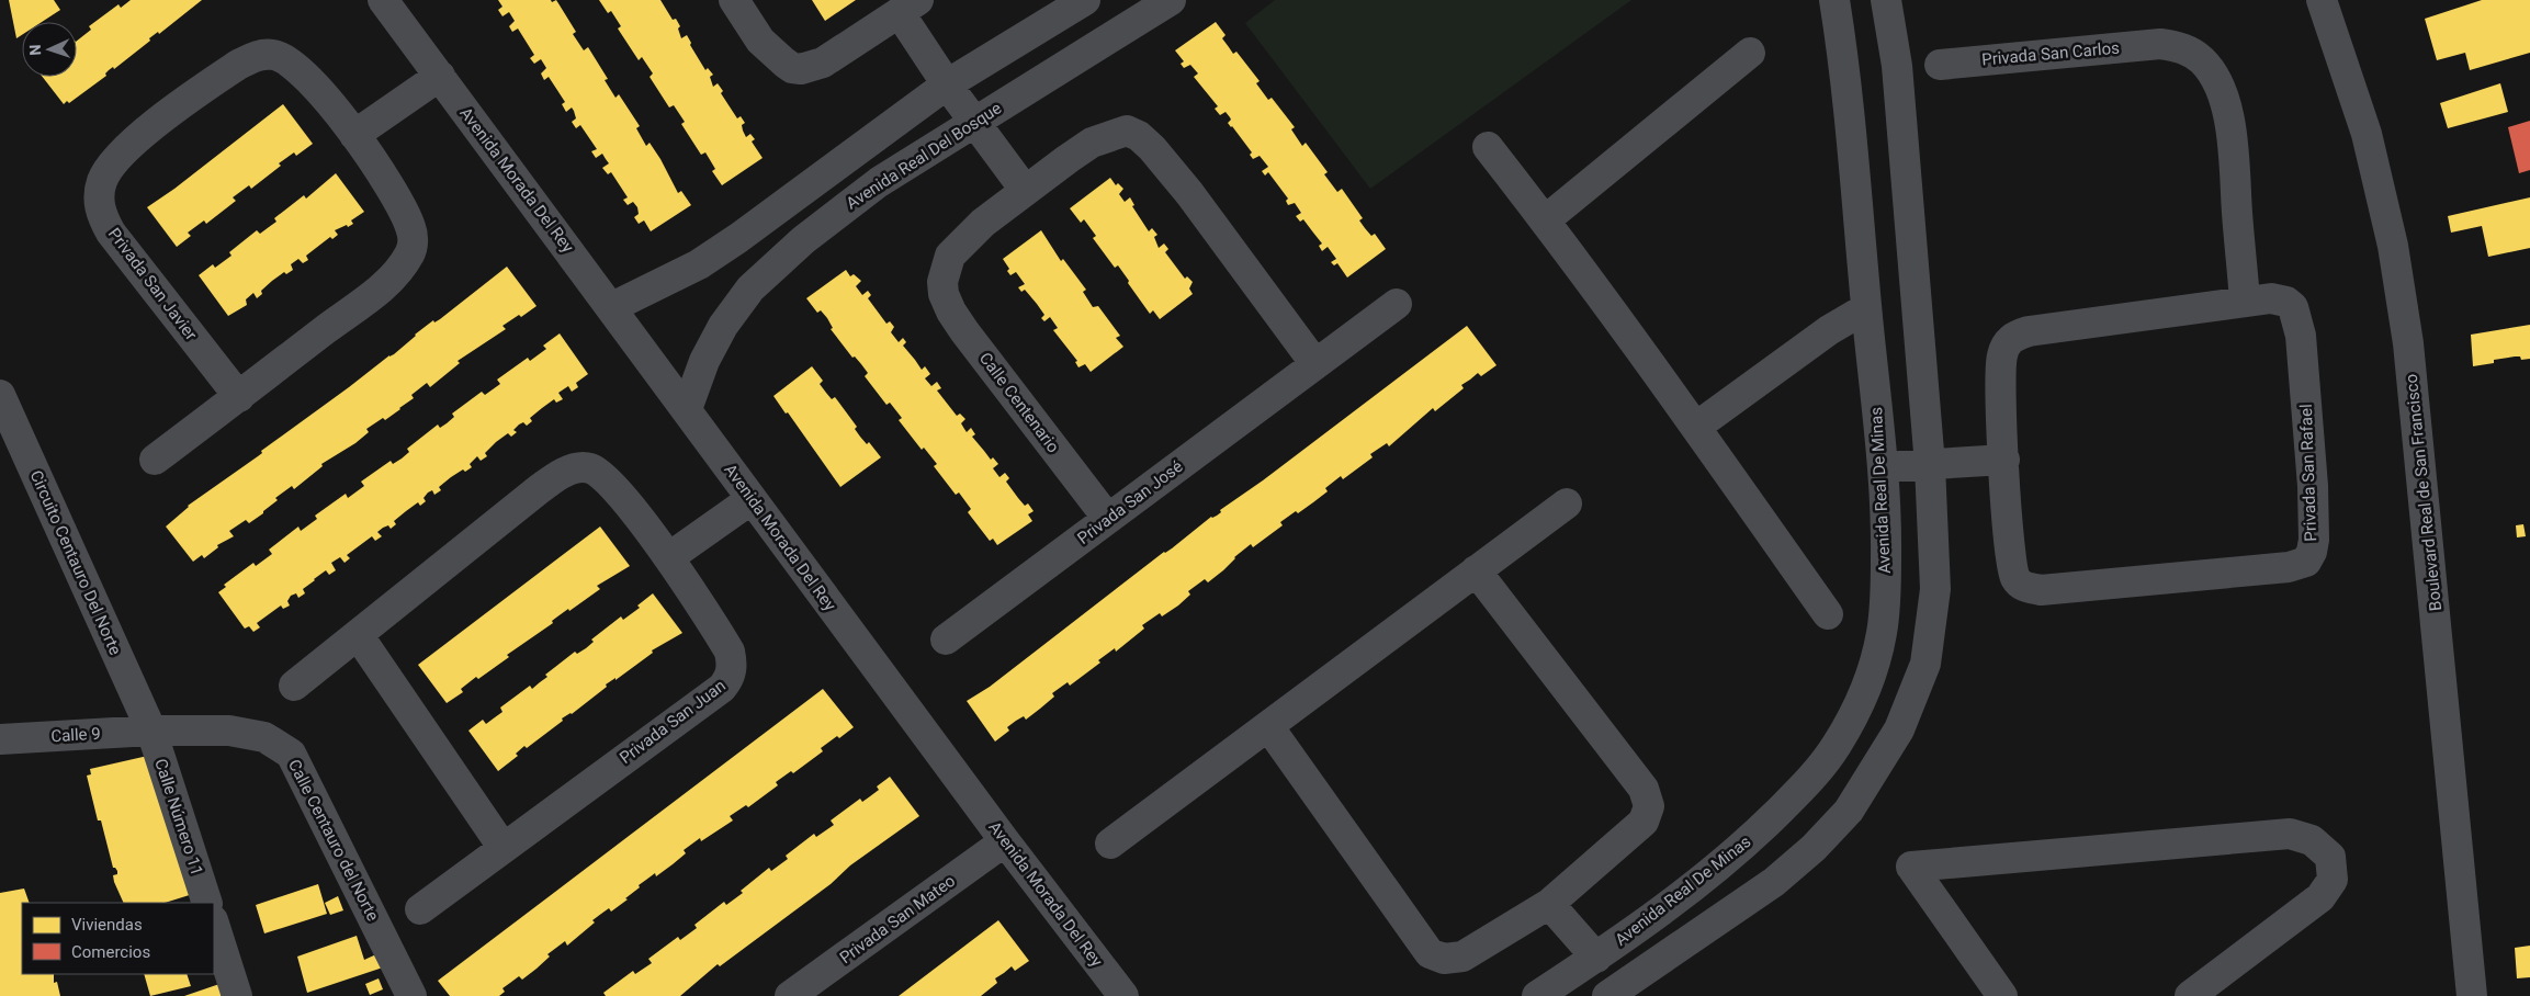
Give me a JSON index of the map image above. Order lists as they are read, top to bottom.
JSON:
{
  "streets": {
    "street": [
      "Privada San Carlos",
      "Avenida Real Del Bosque",
      "Avenida Morada Del Rey",
      "Privada San Javier",
      "Calle Centenario",
      "Privada San Rafael",
      "Avenida Real De Minas",
      "Boulevard Real de San Francisco",
      "Privada San José",
      "Circuito Centauro Del Norte",
      "Privada San Juan",
      "Calle 9",
      "Calle Número 11",
      "Calle Centauro del Norte",
      "Privada San Mateo"
    ]
  },
  "crossings": [
    ["Privada San Carlos", "Privada San Rafael"],
    ["Avenida Real Del Bosque", "Avenida Morada Del Rey"],
    ["Avenida Morada Del Rey", "Privada San Mateo"],
    ["Calle Centenario", "Privada San José"],
    ["Circuito Centauro Del Norte", "Calle 9"],
    ["Circuito Centauro Del Norte", "Calle Número 11"],
    ["Circuito Centauro Del Norte", "Calle Centauro del Norte"],
    ["Calle 9", "Calle Número 11"],
    ["Calle 9", "Calle Centauro del Norte"],
    ["Calle Número 11", "Calle Centauro del Norte"]
  ],
  "legend": ["Viviendas", "Comercios"],
  "north": "left"
}
